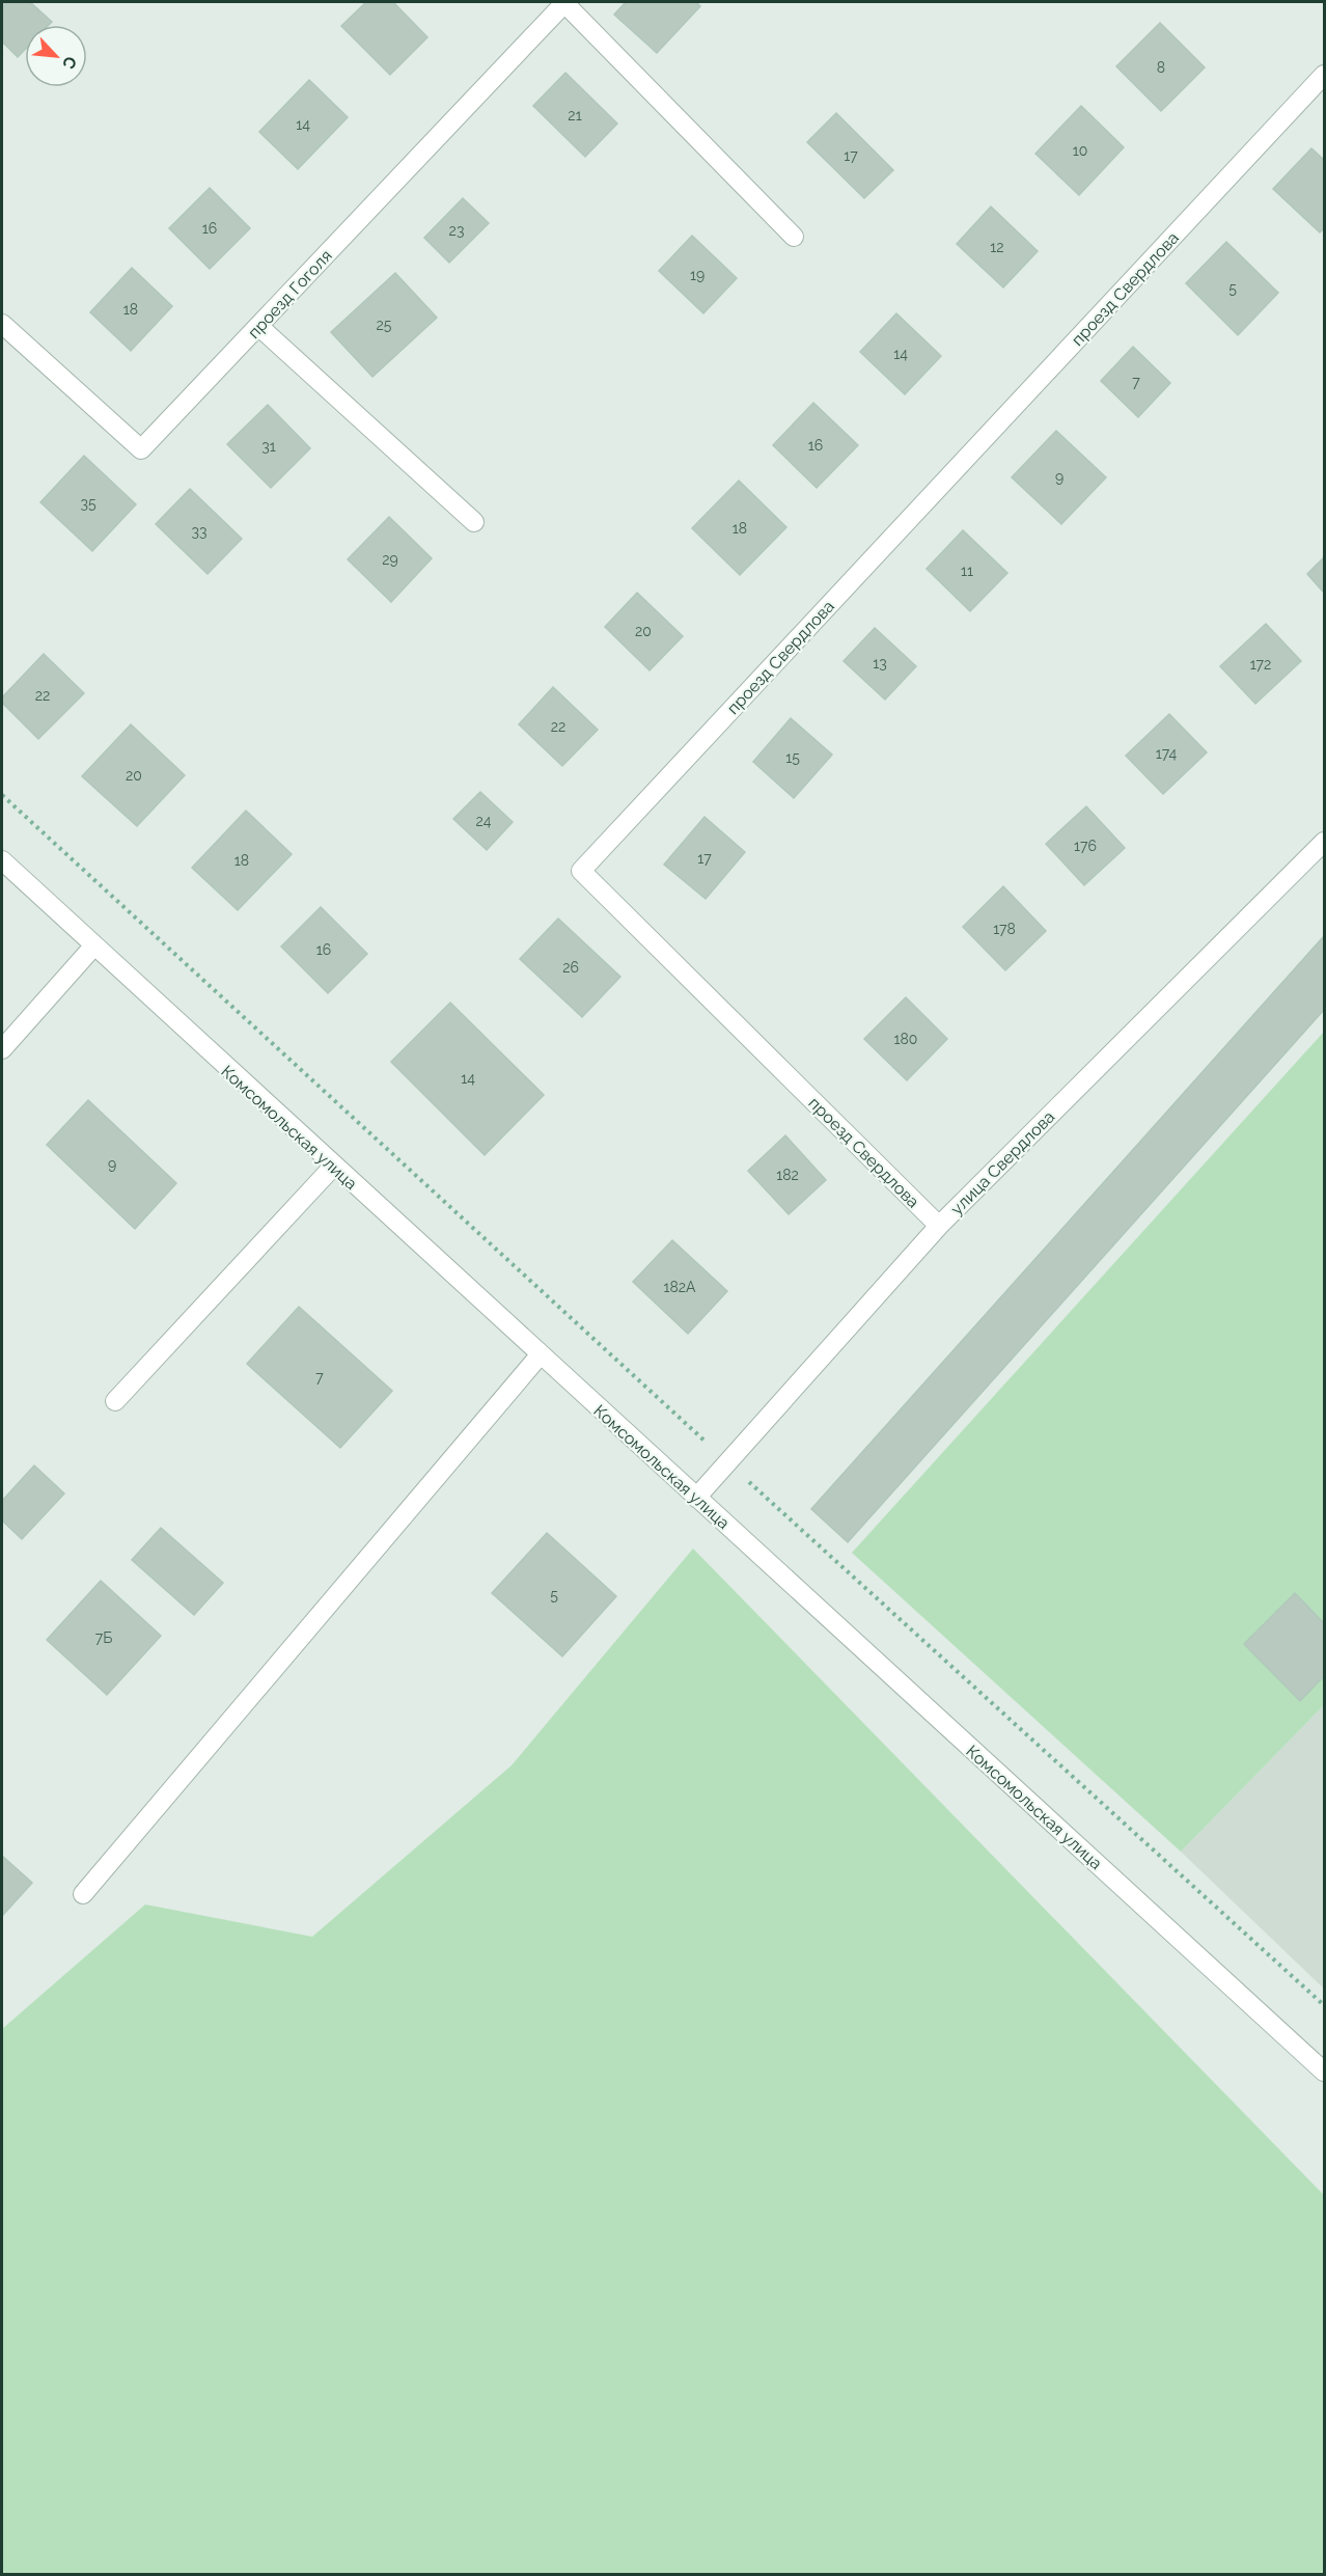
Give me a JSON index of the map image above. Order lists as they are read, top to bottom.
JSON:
{
  "streets": {
    "street": [
      "проезд Свердлова",
      "проезд Гоголя",
      "Комсомольская улица",
      "улица Свердлова"
    ]
  },
  "crossings": [
    ["проезд Свердлова", "улица Свердлова"],
    ["Комсомольская улица", "улица Свердлова"]
  ],
  "house_numbers": [
    "8",
    "21",
    "14",
    "10",
    "17",
    "16",
    "23",
    "12",
    "19",
    "5",
    "18",
    "25",
    "14",
    "7",
    "16",
    "31",
    "9",
    "35",
    "18",
    "33",
    "29",
    "11",
    "20",
    "13",
    "172",
    "22",
    "22",
    "174",
    "15",
    "20",
    "24",
    "176",
    "17",
    "18",
    "178",
    "16",
    "26",
    "180",
    "14",
    "9",
    "182",
    "182А",
    "7",
    "5",
    "7Б"
  ],
  "north": "bottom right"
}
